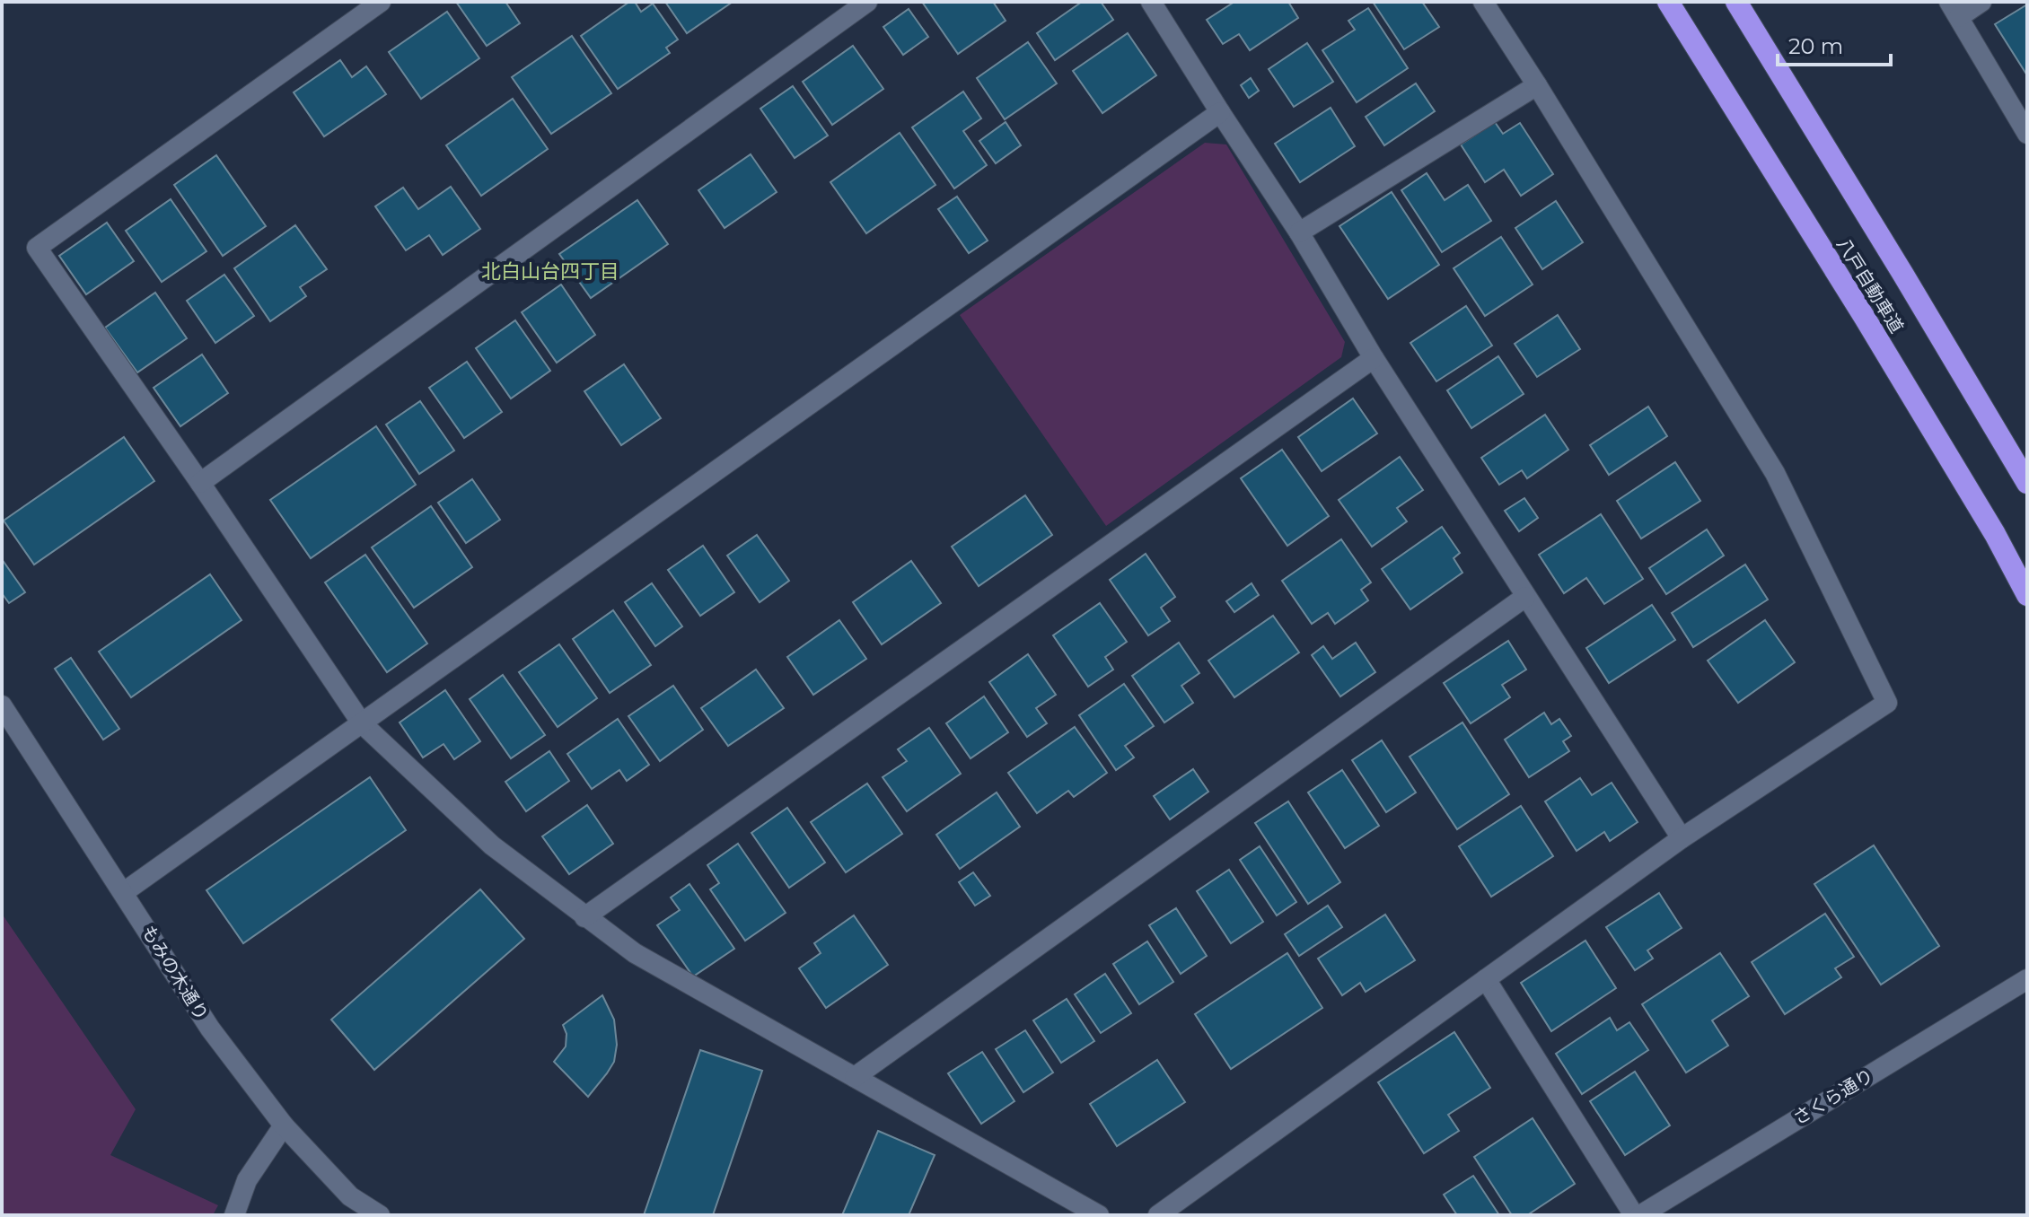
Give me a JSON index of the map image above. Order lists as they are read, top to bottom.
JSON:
{
  "streets": {
    "highway": ["八戸自動車道"],
    "street": ["もみの木通り", "さくら通り"]
  },
  "districts": ["北白山台四丁目"],
  "scale_bar": "20 m"
}
